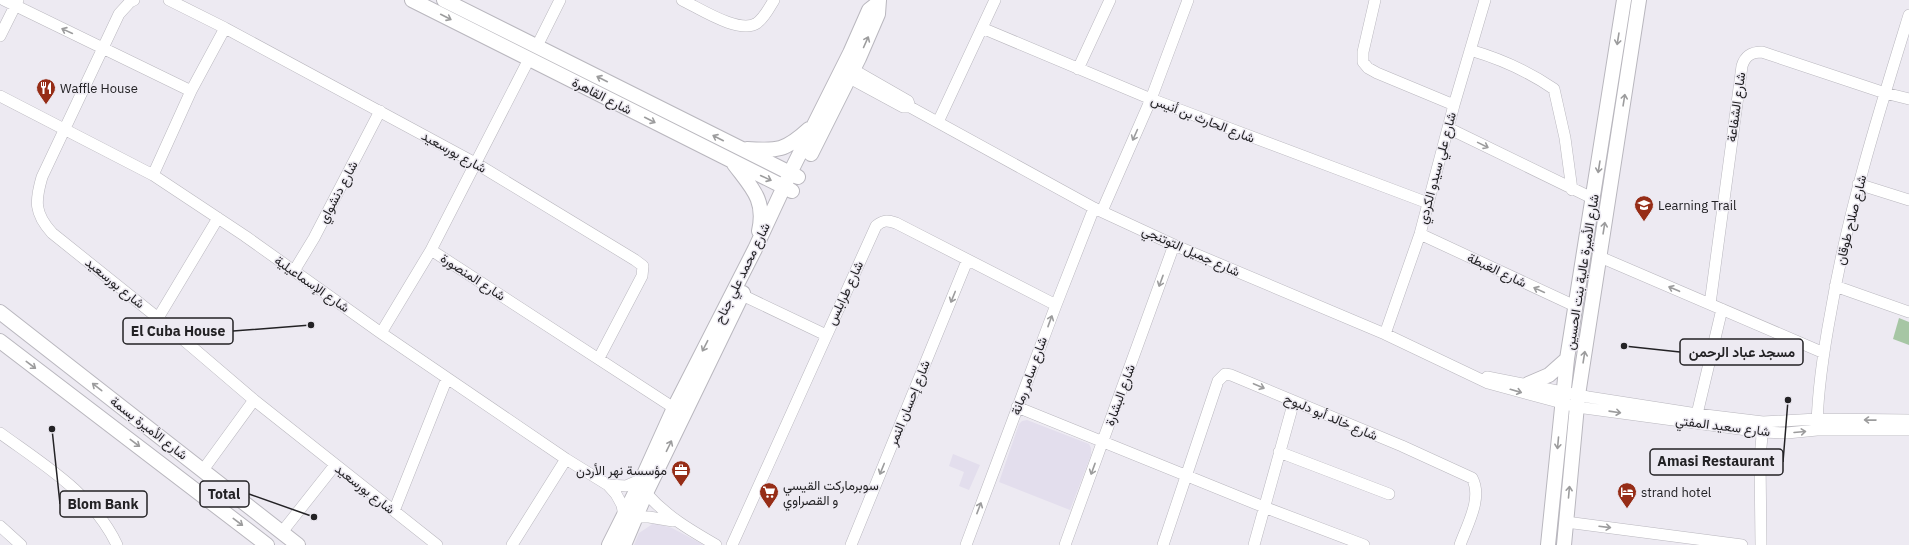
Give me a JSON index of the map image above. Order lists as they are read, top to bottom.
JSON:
{
  "streets": {
    "main road": [
      "شارع القاهرة",
      "شارع الأميرة عالية بنت الحسين",
      "شارع محمد علي جناح",
      "شارع الأميرة بسمة"
    ],
    "street": [
      "شارع الشفاعة",
      "شارع الحارث بن أنيس",
      "شارع بورسعيد",
      "شارع علي سيدو الكردي",
      "شارع دنشواي",
      "شارع صلاح طوقان",
      "شارع جميل التوتنجي",
      "شارع الغبطة",
      "شارع المنصورة",
      "شارع الإسماعيلية",
      "شارع طرابلس",
      "شارع سامر رمانة",
      "شارع البشارة",
      "شارع إحسان النمر",
      "شارع خالد أبو دلبوح",
      "شارع سعيد المفتي"
    ]
  },
  "crossings": [
    ["شارع القاهرة", "شارع محمد علي جناح"],
    ["شارع القاهرة", "شارع المنصورة"],
    ["شارع الشفاعة", "شارع صلاح طوقان"],
    ["شارع الحارث بن أنيس", "شارع علي سيدو الكردي"],
    ["شارع الحارث بن أنيس", "شارع سامر رمانة"],
    ["شارع بورسعيد", "شارع دنشواي"],
    ["شارع بورسعيد", "شارع المنصورة"],
    ["شارع بورسعيد", "شارع الإسماعيلية"],
    ["شارع علي سيدو الكردي", "شارع جميل التوتنجي"],
    ["شارع علي سيدو الكردي", "شارع الغبطة"],
    ["شارع دنشواي", "شارع الإسماعيلية"],
    ["شارع صلاح طوقان", "شارع سعيد المفتي"],
    ["شارع جميل التوتنجي", "شارع الأميرة عالية بنت الحسين"],
    ["شارع جميل التوتنجي", "شارع محمد علي جناح"],
    ["شارع جميل التوتنجي", "شارع سامر رمانة"],
    ["شارع جميل التوتنجي", "شارع البشارة"],
    ["شارع جميل التوتنجي", "شارع سعيد المفتي"],
    ["شارع الغبطة", "شارع الأميرة عالية بنت الحسين"],
    ["شارع الأميرة عالية بنت الحسين", "شارع سعيد المفتي"],
    ["شارع محمد علي جناح", "شارع المنصورة"],
    ["شارع محمد علي جناح", "شارع الإسماعيلية"],
    ["شارع طرابلس", "شارع سامر رمانة"],
    ["شارع طرابلس", "شارع إحسان النمر"]
  ],
  "one_way": ["شارع الغبطة", "شارع البشارة", "شارع إحسان النمر"],
  "places": {
    "restaurant": ["Waffle House"],
    "school or university": ["Learning Trail"],
    "other": [
      "El Cuba House",
      "مسجد عباد الرحمن",
      "Amasi Restaurant",
      "Blom Bank",
      "Total"
    ],
    "office": ["مؤسسة نهر الأردن"],
    "supermarket": ["سوبرماركت القيسي و القصراوي"],
    "hotel": ["strand hotel"]
  }
}
